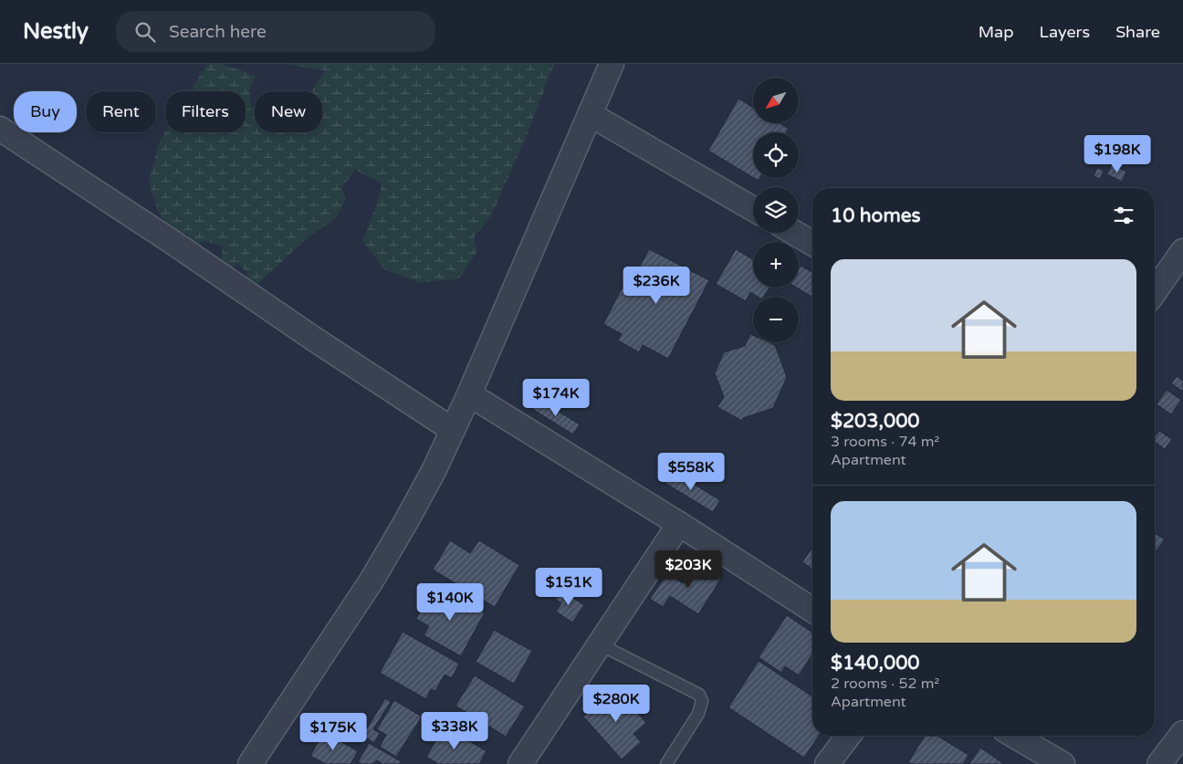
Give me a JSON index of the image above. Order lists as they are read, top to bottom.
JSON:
{
  "north": "bottom left",
  "page": {
    "header": "Nestly",
    "search": "Search here",
    "nav": ["Map", "Layers", "Share"],
    "map_buttons": ["+", "−"],
    "chip": [
      "Buy",
      "Rent",
      "Filters",
      "New"
    ],
    "price": [
      "$198K",
      "$236K",
      "$174K",
      "$558K",
      "$203K",
      "$151K",
      "$140K",
      "$280K",
      "$338K",
      "$175K"
    ],
    "heading": "10 homes",
    "list": [
      {
        "name": "$203,000",
        "note": "3 rooms · 74 m² · Apartment"
      },
      {
        "name": "$140,000",
        "note": "2 rooms · 52 m² · Apartment"
      }
    ]
  }
}
